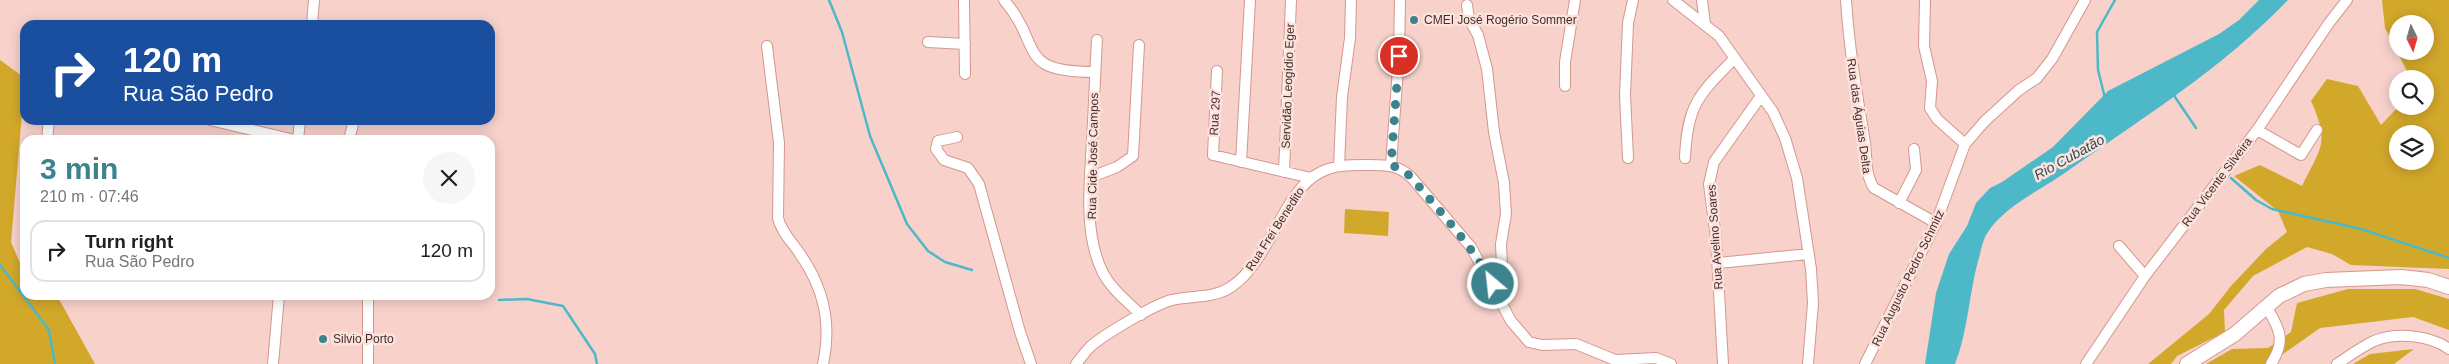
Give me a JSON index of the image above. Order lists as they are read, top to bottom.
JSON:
{
  "streets": {
    "street": [
      "Servidão Leogídio Eger",
      "Rua 297",
      "Rua das Águias Delta",
      "Rua Cide José Campos",
      "Rua Vicente Silveira",
      "Rua Frei Benedito",
      "Rua Avelino Soares",
      "Rua Augusto Pedro Schmitz"
    ]
  },
  "crossings": [
    ["Rua das Águias Delta", "Rua Augusto Pedro Schmitz"],
    ["Rua Cide José Campos", "Rua Frei Benedito"]
  ],
  "water": ["Rio Cubatão"],
  "places": ["CMEI José Rogério Sommer", "Silvio Porto"],
  "north": "bottom",
  "page": {
    "turn": ["120 m", "Rua São Pedro"],
    "heading": ["3 min", "210 m · 07:46"],
    "list": [
      {
        "name": "Turn right",
        "note": "Rua São Pedro",
        "value": "120 m"
      }
    ]
  }
}
